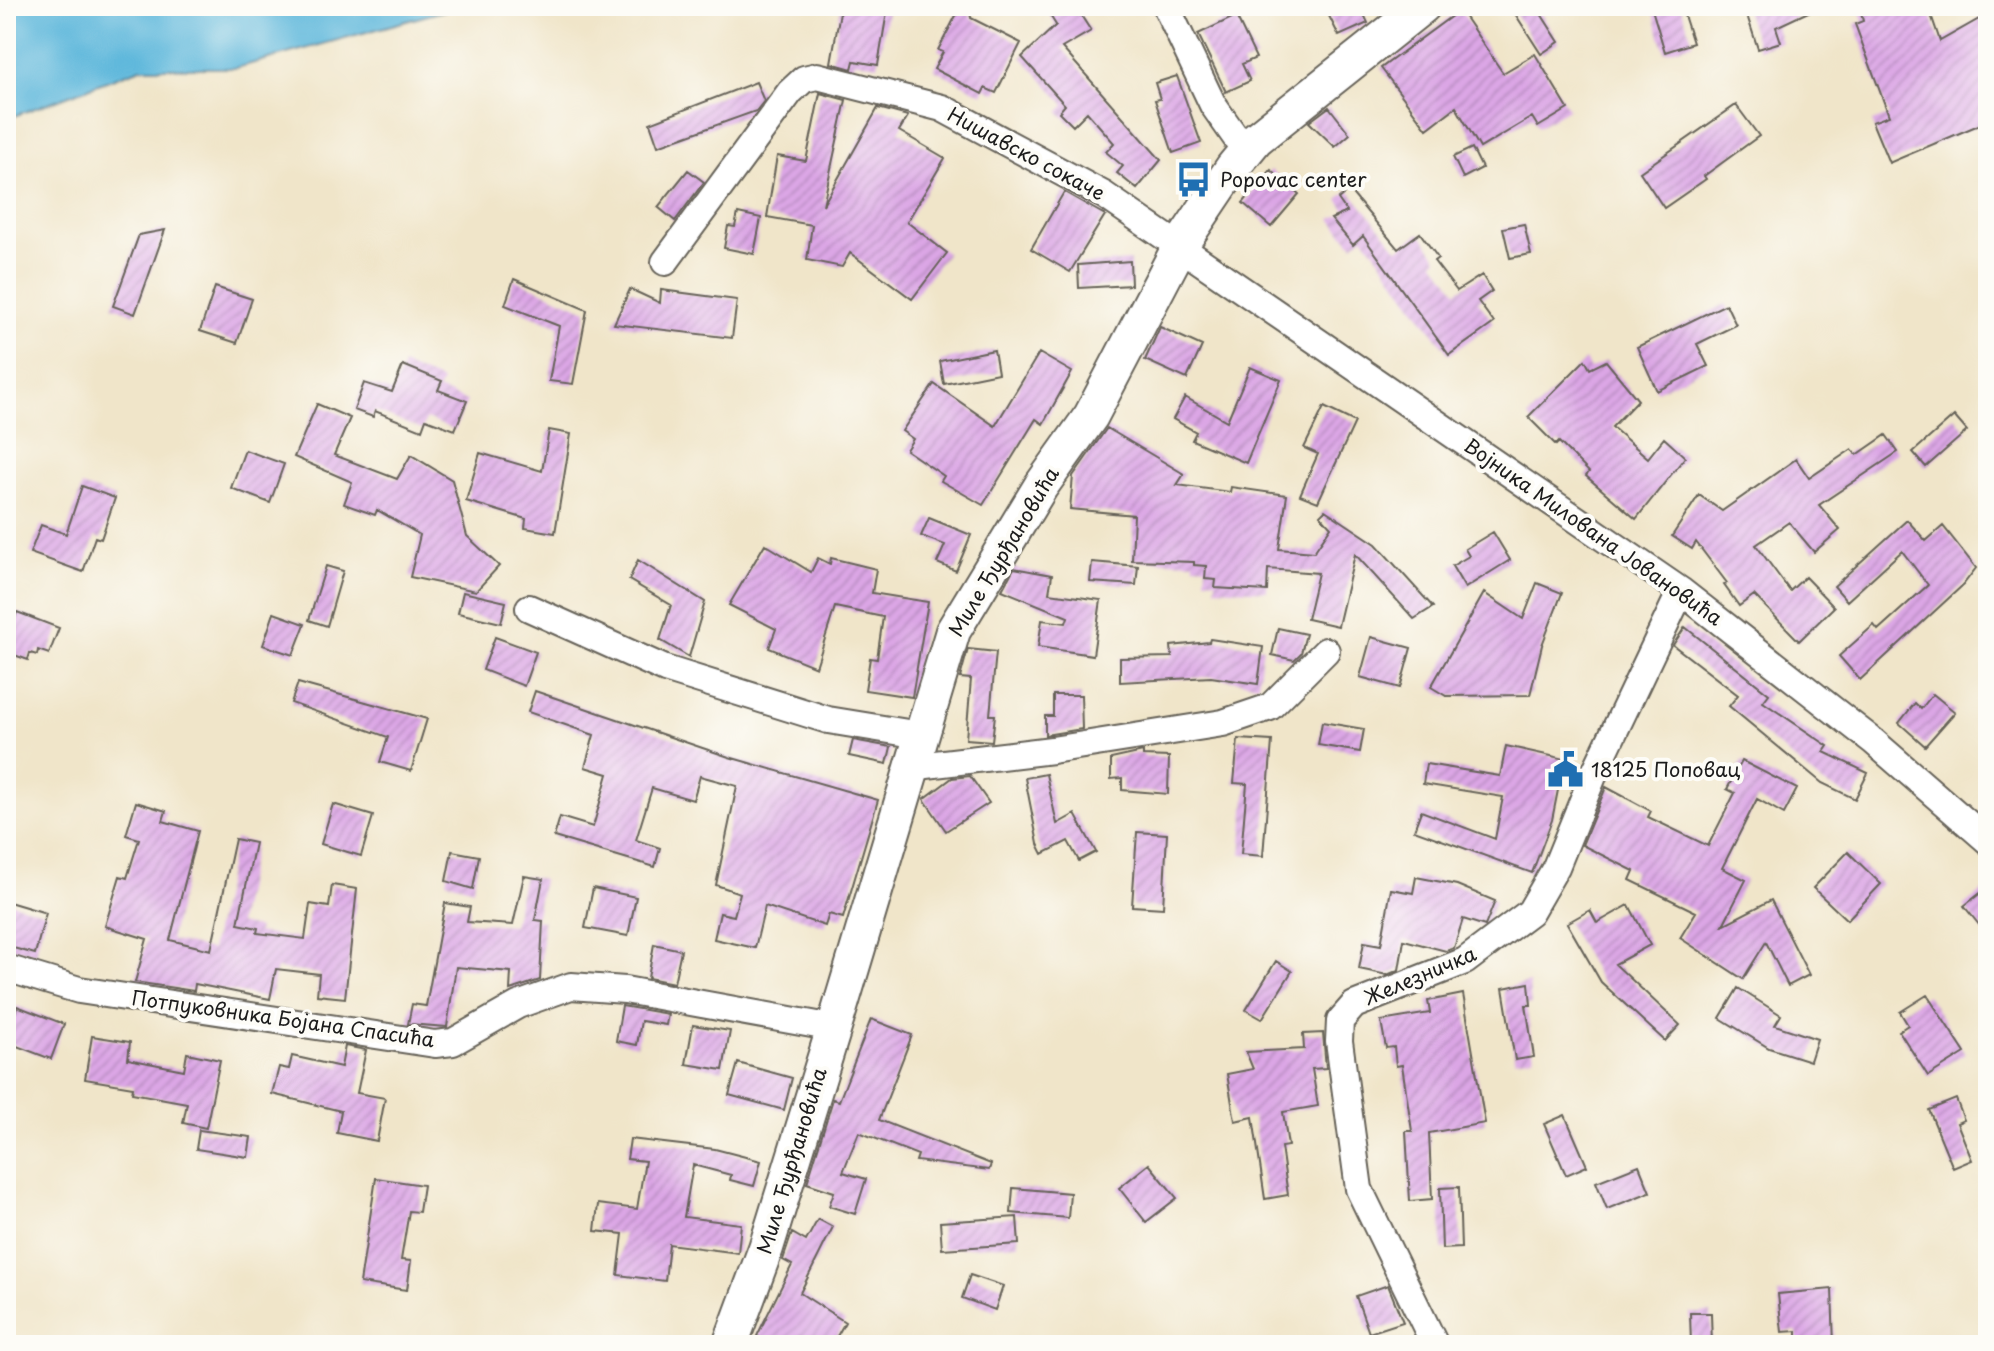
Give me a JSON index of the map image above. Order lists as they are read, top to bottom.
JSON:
{
  "streets": {
    "street": [
      "Нишавско сокаче",
      "Војника Милована Јовановића",
      "Миле Ђурђановића",
      "Железничка",
      "Потпуковника Бојана Спасића"
    ]
  },
  "crossings": [
    ["Нишавско сокаче", "Војника Милована Јовановића"],
    ["Нишавско сокаче", "Миле Ђурђановића"],
    ["Војника Милована Јовановића", "Миле Ђурђановића"],
    ["Војника Милована Јовановића", "Железничка"],
    ["Миле Ђурђановића", "Потпуковника Бојана Спасића"]
  ],
  "places": {
    "bus stop": ["Popovac center"],
    "public building": ["18125 Поповац"]
  }
}
